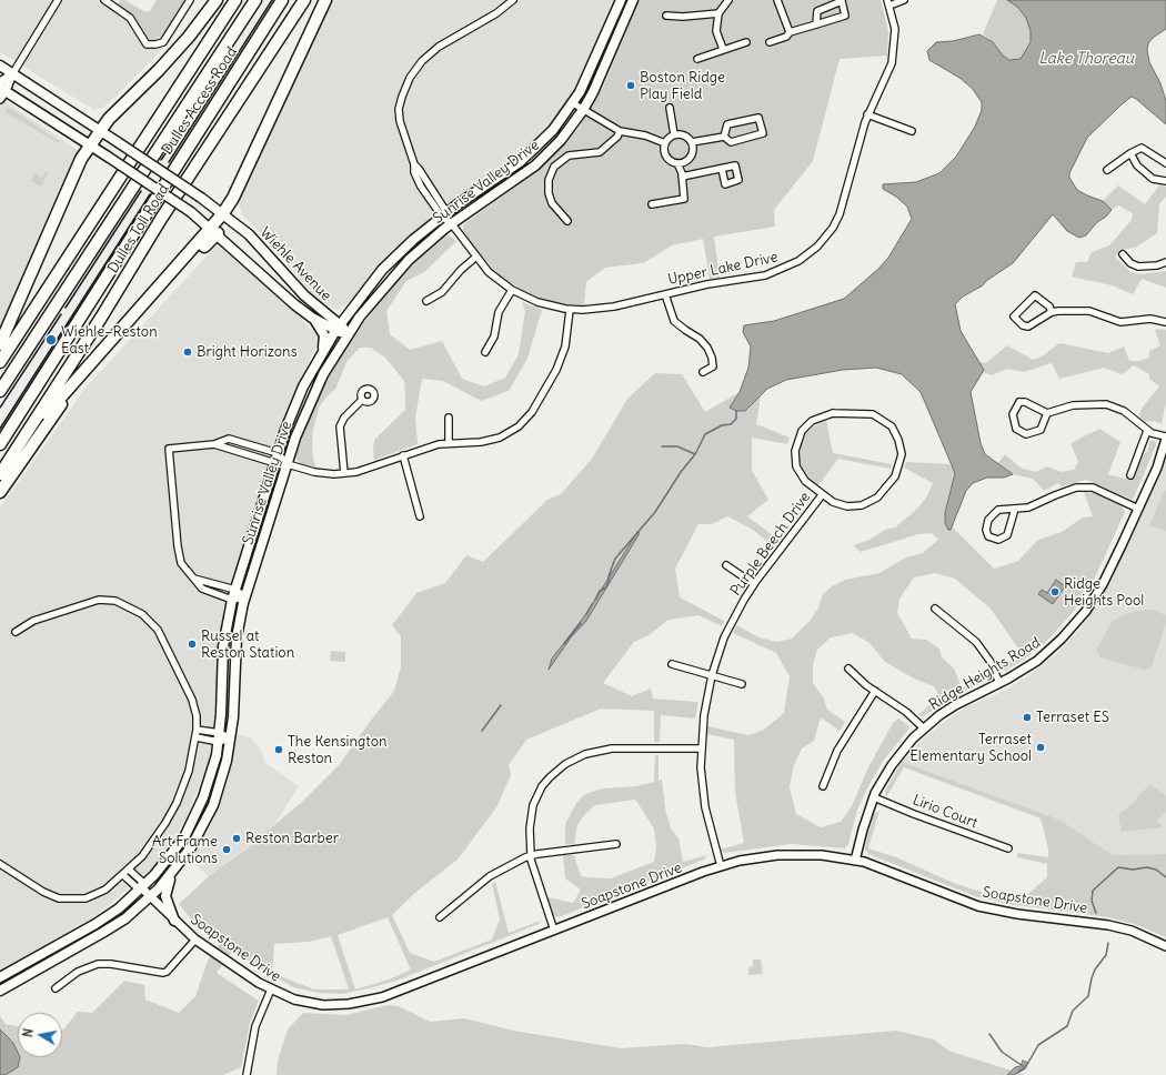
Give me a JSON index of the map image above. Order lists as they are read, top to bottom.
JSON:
{
  "streets": {
    "highway": ["Dulles Access Road", "Dulles Toll Road"],
    "main road": ["Sunrise Valley Drive", "Wiehle Avenue"],
    "street": [
      "Upper Lake Drive",
      "Purple Beech Drive",
      "Ridge Heights Road",
      "Lirio Court",
      "Soapstone Drive"
    ]
  },
  "crossings": [
    ["Sunrise Valley Drive", "Wiehle Avenue"],
    ["Sunrise Valley Drive", "Upper Lake Drive"],
    ["Sunrise Valley Drive", "Soapstone Drive"],
    ["Purple Beech Drive", "Soapstone Drive"],
    ["Ridge Heights Road", "Lirio Court"],
    ["Ridge Heights Road", "Soapstone Drive"]
  ],
  "water": ["Lake Thoreau"],
  "places": [
    "Boston Ridge Play Field",
    "Wiehle–Reston East",
    "Bright Horizons",
    "Ridge Heights Pool",
    "Russel at Reston Station",
    "Terraset ES",
    "Terraset Elementary School",
    "The Kensington Reston",
    "Reston Barber",
    "Art Frame Solutions"
  ],
  "north": "left"
}
